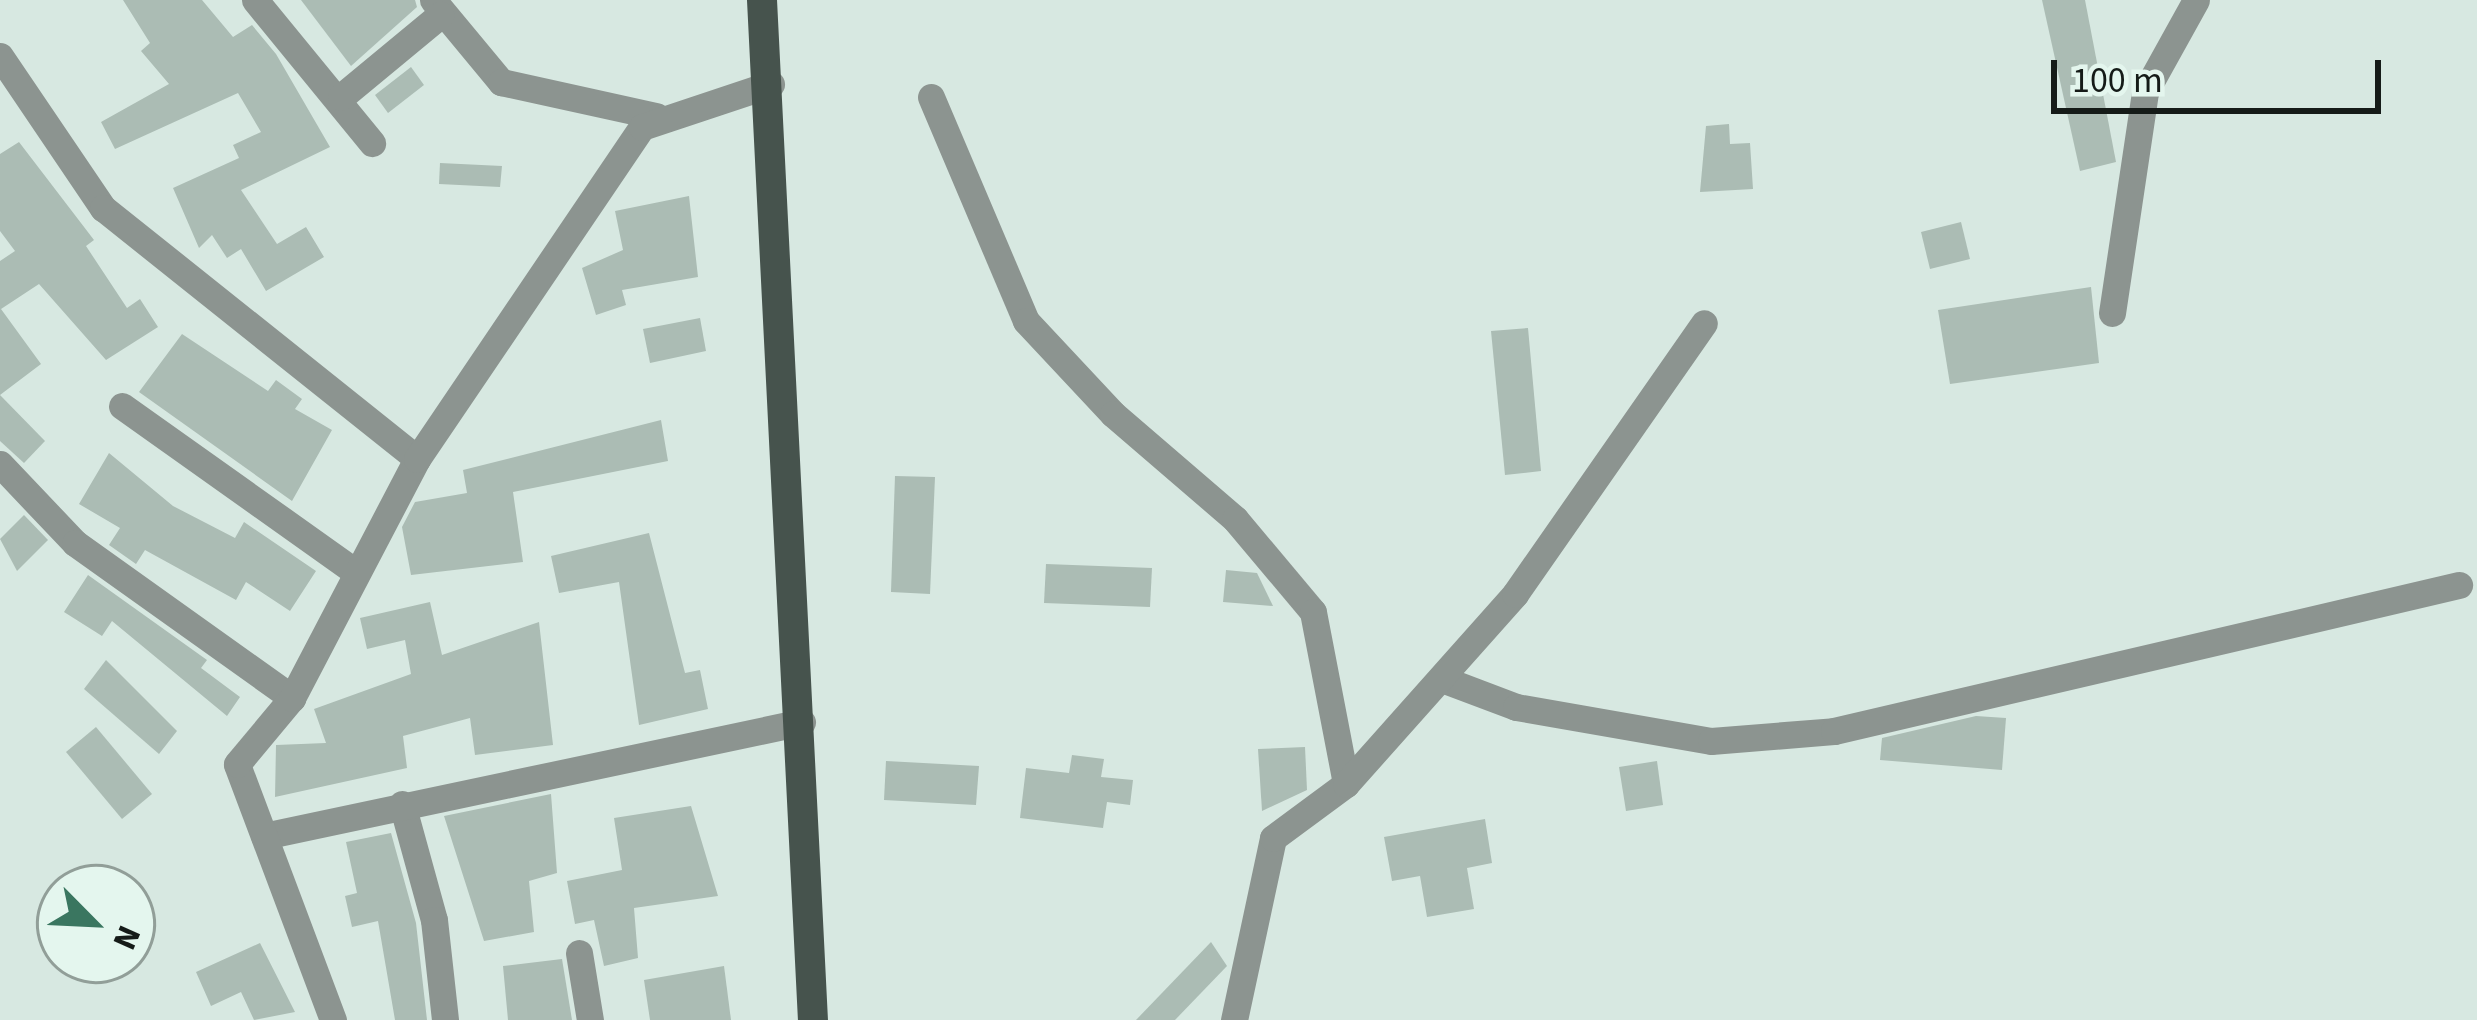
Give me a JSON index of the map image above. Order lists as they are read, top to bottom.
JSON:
{
  "scale_bar": "100 m",
  "north": "bottom right"
}
